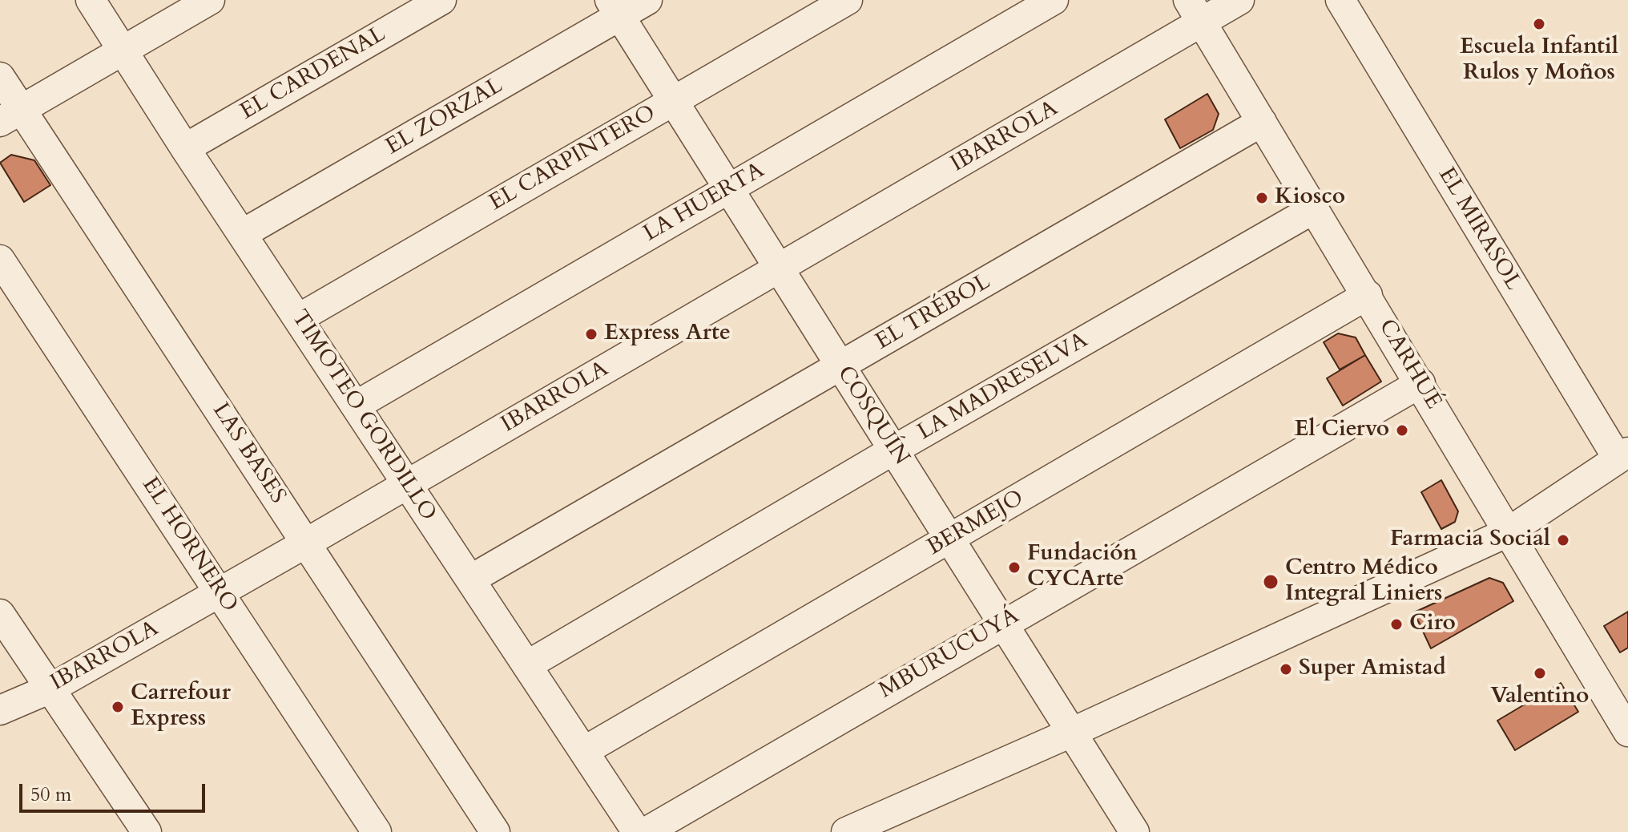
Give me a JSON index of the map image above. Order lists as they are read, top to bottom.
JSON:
{
  "streets": {
    "street": [
      "EL CARDENAL",
      "EL ZORZAL",
      "IBARROLA",
      "EL CARPINTERO",
      "LA HUERTA",
      "EL MIRASOL",
      "EL TRÉBOL",
      "CARHUÉ",
      "LA MADRESELVA",
      "TIMOTEO GORDILLO",
      "COSQUÍN",
      "LAS BASES",
      "BERMEJO",
      "EL HORNERO",
      "MBURUCUYÁ"
    ]
  },
  "crossings": [
    ["EL CARDENAL", "TIMOTEO GORDILLO"],
    ["EL ZORZAL", "TIMOTEO GORDILLO"],
    ["EL ZORZAL", "COSQUÍN"],
    ["IBARROLA", "CARHUÉ"],
    ["IBARROLA", "TIMOTEO GORDILLO"],
    ["IBARROLA", "COSQUÍN"],
    ["IBARROLA", "LAS BASES"],
    ["IBARROLA", "EL HORNERO"],
    ["EL CARPINTERO", "TIMOTEO GORDILLO"],
    ["EL CARPINTERO", "COSQUÍN"],
    ["LA HUERTA", "TIMOTEO GORDILLO"],
    ["LA HUERTA", "COSQUÍN"],
    ["EL TRÉBOL", "CARHUÉ"],
    ["EL TRÉBOL", "TIMOTEO GORDILLO"],
    ["EL TRÉBOL", "COSQUÍN"],
    ["CARHUÉ", "LA MADRESELVA"],
    ["CARHUÉ", "BERMEJO"],
    ["CARHUÉ", "MBURUCUYÁ"],
    ["LA MADRESELVA", "TIMOTEO GORDILLO"],
    ["LA MADRESELVA", "COSQUÍN"],
    ["TIMOTEO GORDILLO", "BERMEJO"],
    ["COSQUÍN", "BERMEJO"],
    ["COSQUÍN", "MBURUCUYÁ"]
  ],
  "places": [
    "Escuela Infantil Rulos y Moños",
    "Kiosco",
    "Express Arte",
    "El Ciervo",
    "Farmacia Social",
    "Fundación CYCArte",
    "Centro Médico Integral Liniers",
    "Ciro",
    "Super Amistad",
    "Valentino",
    "Carrefour Express"
  ],
  "scale_bar": "50 m"
}
